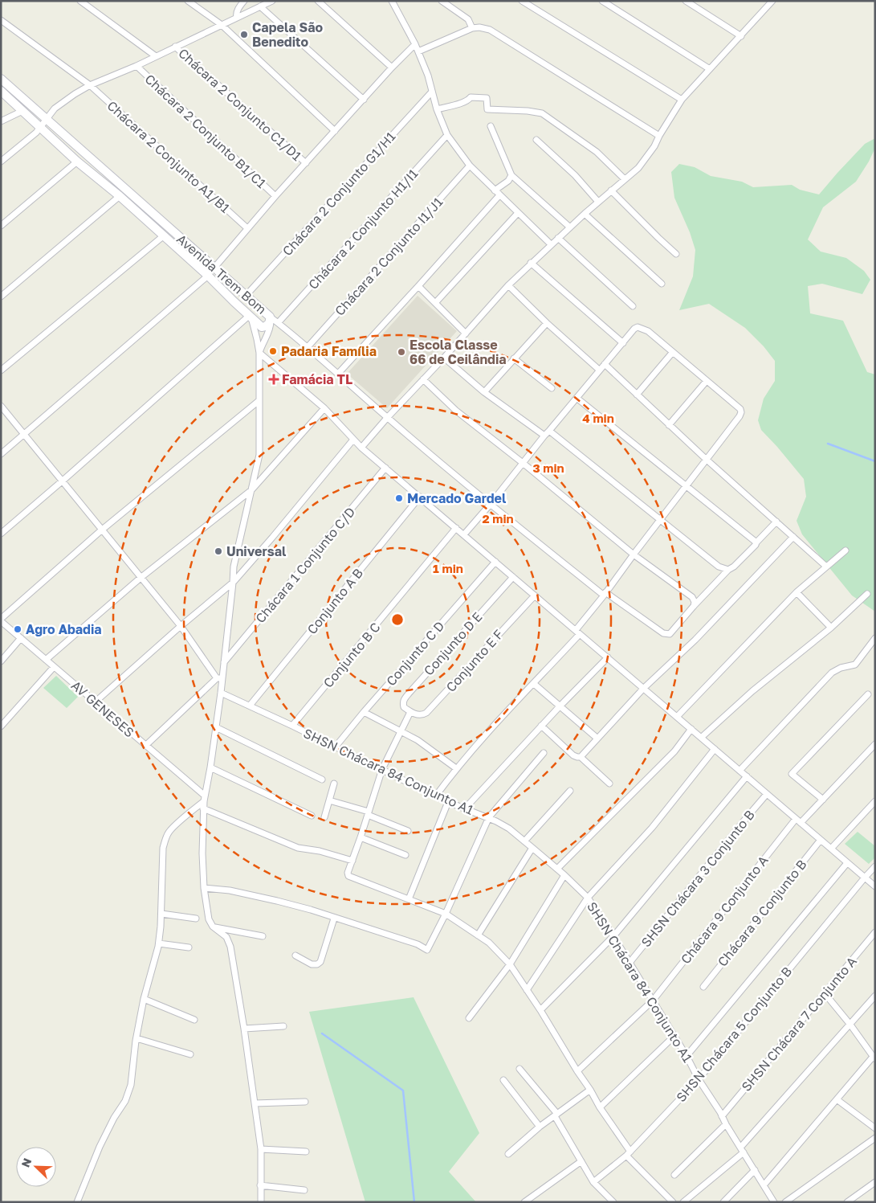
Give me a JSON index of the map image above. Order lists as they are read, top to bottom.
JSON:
{
  "streets": {
    "street": [
      "Chácara 2 Conjunto C1/D1",
      "Chácara 2 Conjunto B1/C1",
      "Chácara 2 Conjunto A1/B1",
      "Chácara 2 Conjunto G1/H1",
      "Chácara 2 Conjunto H1/I1",
      "Chácara 2 Conjunto I1/J1",
      "Avenida Trem Bom",
      "Chácara 1 Conjunto C/D",
      "Conjunto A B",
      "Conjunto D E",
      "Conjunto C D",
      "Conjunto B C",
      "Conjunto E F",
      "AV GENESES",
      "SHSN Chácara 84 Conjunto A1",
      "SHSN Chácara 3 Conjunto B",
      "Chácara 9 Conjunto A",
      "Chácara 9 Conjunto B",
      "SHSN Chácara 7 Conjunto A",
      "SHSN Chácara 5 Conjunto B"
    ]
  },
  "crossings": [
    ["Chácara 2 Conjunto G1/H1", "Avenida Trem Bom"],
    ["Chácara 2 Conjunto H1/I1", "Avenida Trem Bom"],
    ["Conjunto A B", "SHSN Chácara 84 Conjunto A1"],
    ["Conjunto D E", "Conjunto E F"],
    ["Conjunto C D", "SHSN Chácara 84 Conjunto A1"],
    ["Conjunto B C", "SHSN Chácara 84 Conjunto A1"],
    ["SHSN Chácara 84 Conjunto A1", "SHSN Chácara 3 Conjunto B"],
    ["SHSN Chácara 84 Conjunto A1", "Chácara 9 Conjunto A"],
    ["SHSN Chácara 84 Conjunto A1", "SHSN Chácara 7 Conjunto A"],
    ["SHSN Chácara 84 Conjunto A1", "SHSN Chácara 5 Conjunto B"]
  ],
  "places": {
    "other": [
      "Capela São Benedito",
      "Padaria Família",
      "Escola Classe 66 de Ceilândia",
      "Mercado Gardel",
      "Universal",
      "Agro Abadia"
    ],
    "health": ["Famácia TL"]
  },
  "north": "top left",
  "rings": [
    "4 min",
    "3 min",
    "2 min",
    "1 min"
  ]
}
